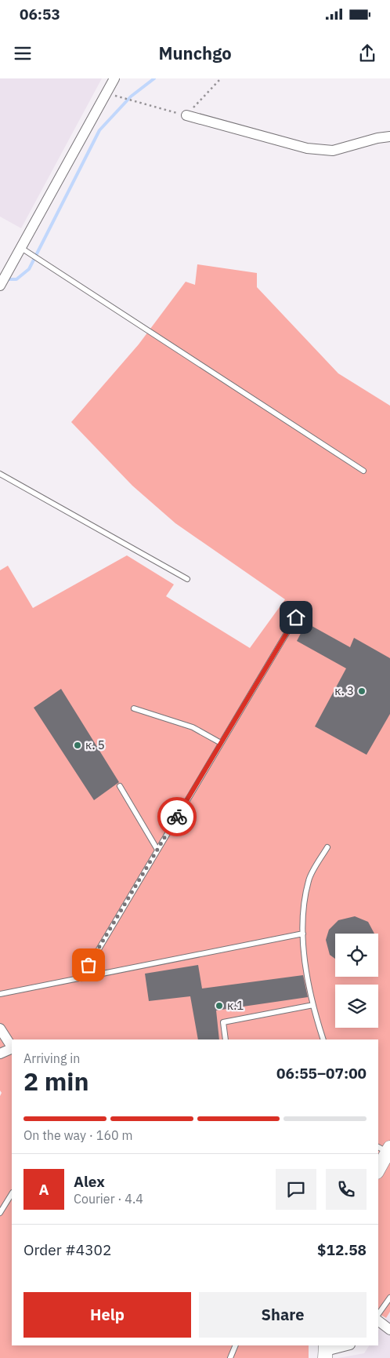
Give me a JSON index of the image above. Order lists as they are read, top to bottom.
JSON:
{
  "places": ["к. 3", "к. 5", "к.1"],
  "page": {
    "status": "06:53",
    "header": "Munchgo",
    "heading": ["2 min", "Arriving in", "06:55–07:00"],
    "panel": [
      "Alex",
      "Courier · 4.4",
      "Order #4302",
      "$12.58"
    ],
    "bar": "On the way · 160 m",
    "round": "A",
    "buttons": ["Help", "Share"]
  }
}
